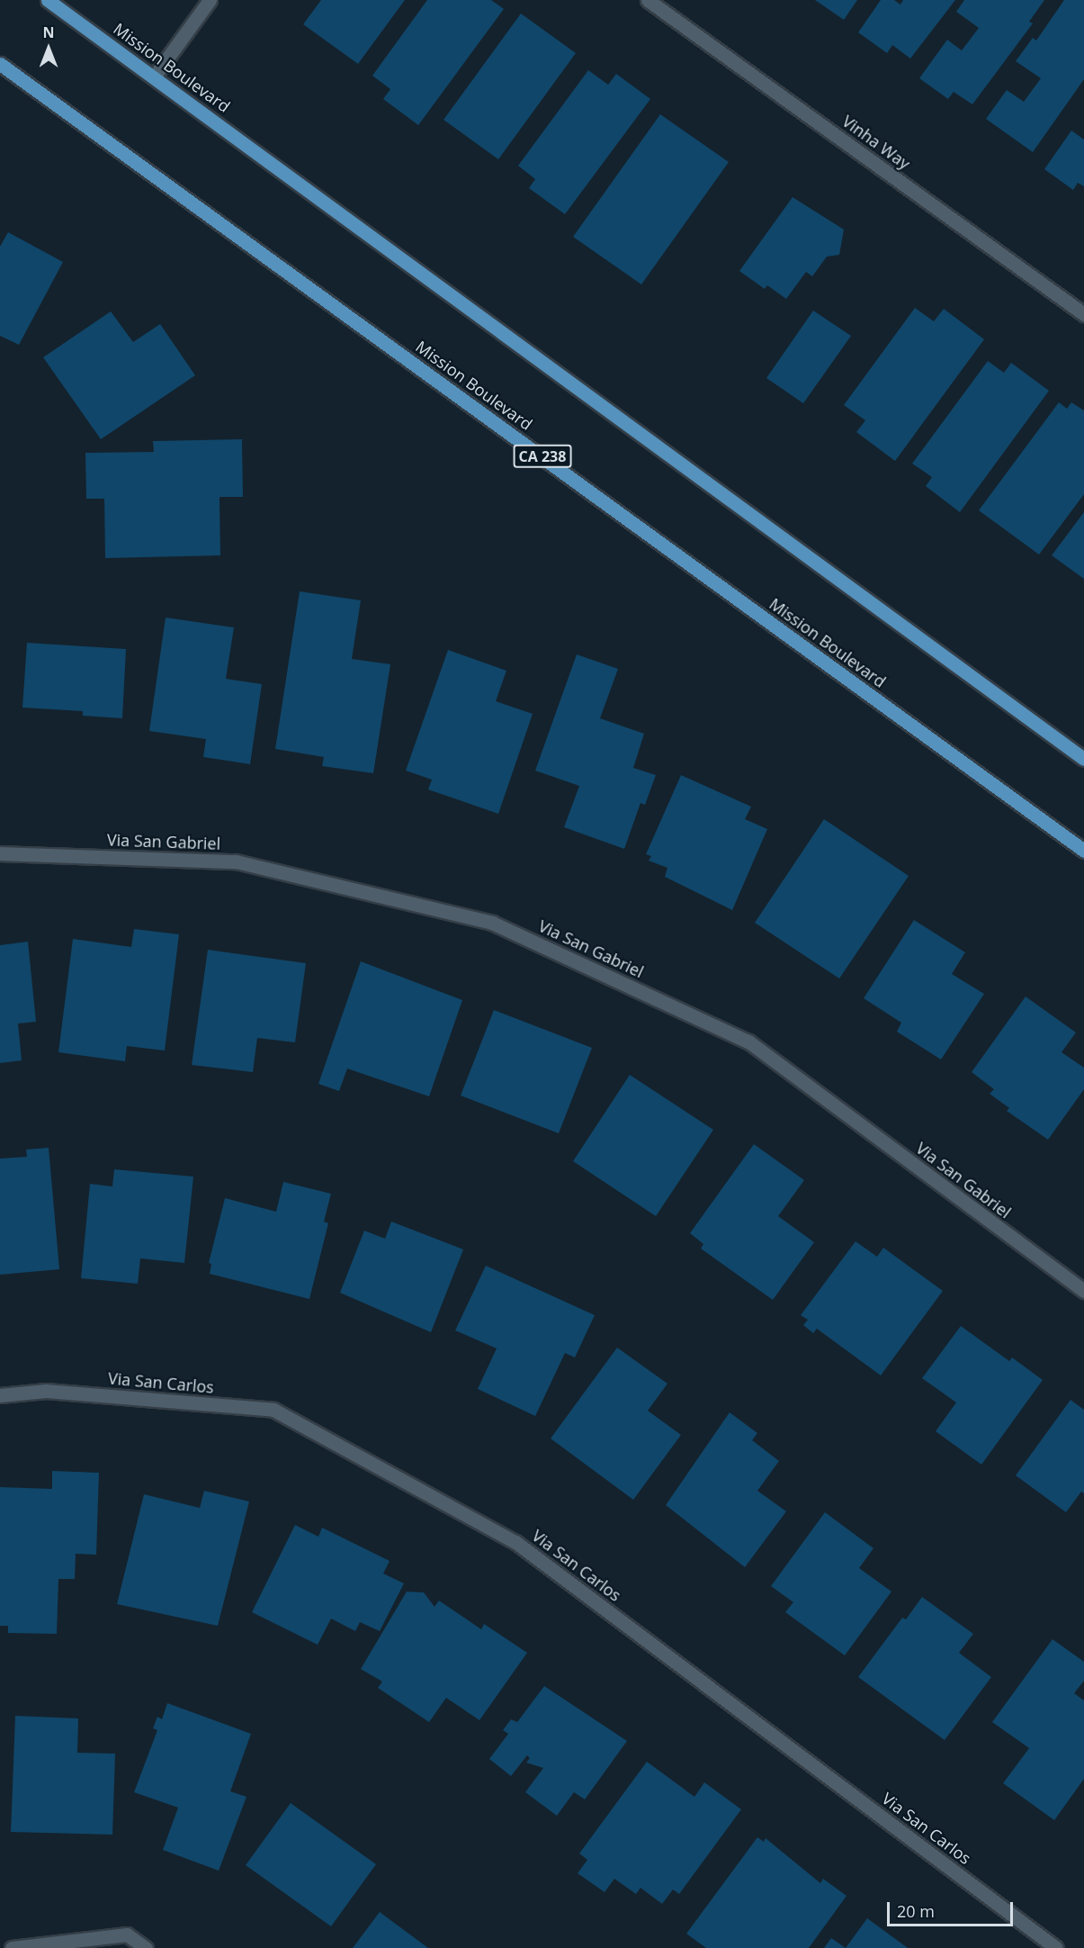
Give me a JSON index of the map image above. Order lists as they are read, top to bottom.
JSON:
{
  "streets": {
    "main road": ["Mission Boulevard", "CA 238"],
    "street": ["Vinha Way", "Via San Gabriel", "Via San Carlos"]
  },
  "scale_bar": "20 m",
  "north": "top"
}
